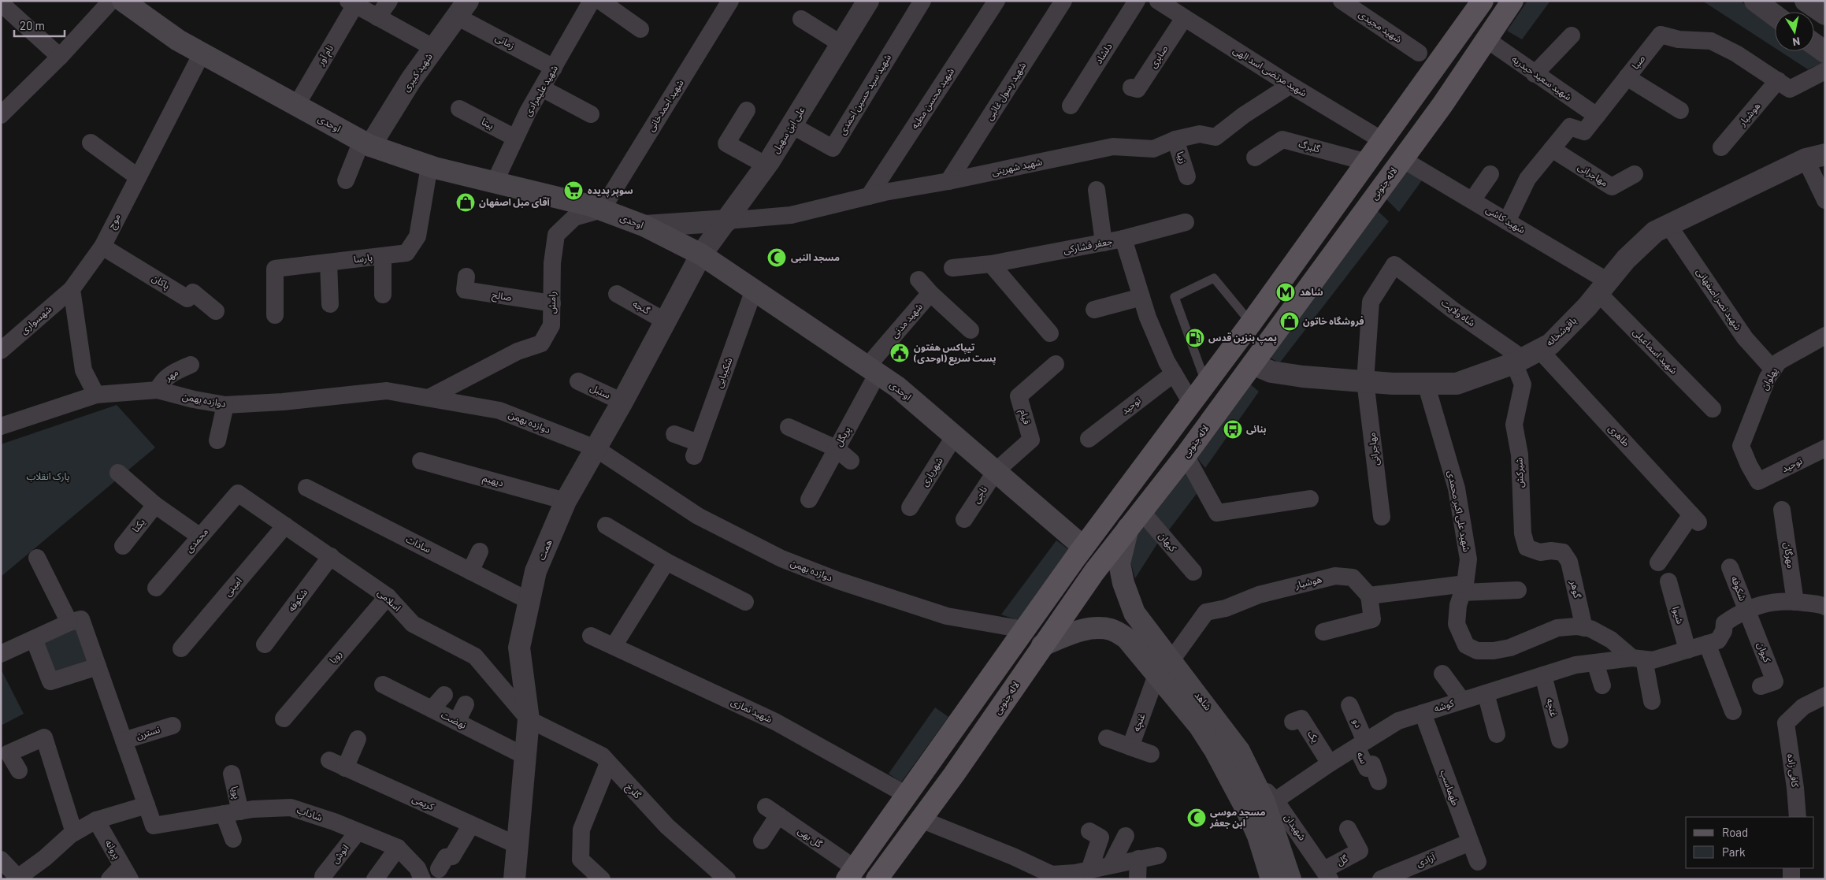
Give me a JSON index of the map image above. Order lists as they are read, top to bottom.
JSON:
{
  "streets": {
    "main road": ["اوحدی", "لاله جنوبی", "شاهد"],
    "street": [
      "شهید مجیدی",
      "زمانی",
      "دلشاد",
      "نام آور",
      "صابری",
      "صبا",
      "شهید مرتضی اسد الهی",
      "شهید کبیری",
      "شهید سعید حیدریه",
      "شهید علیمرادی",
      "شهید رسول غائبی",
      "شهید سید حسین احمدی",
      "شهید محسن مطیه",
      "شهید احمدخانی",
      "هوشیار",
      "بیتا",
      "علی ابن سهیل",
      "گلبرگ",
      "زیبا",
      "شهید شهرینی",
      "مهاجرانی",
      "شهید کاشی",
      "موج",
      "جعفر فشارکی",
      "پارسا",
      "پاکان",
      "صالح",
      "شهید نصر اصفهانی",
      "رامش",
      "گنجه",
      "شاه ولایت",
      "شهسواری",
      "شهید مدنی",
      "باقوشخانه",
      "شهید اسماعیلی",
      "شکیبایی",
      "مهر",
      "پهلوان",
      "سنبل",
      "دوازده بهمن",
      "توحید",
      "قیام",
      "طاهری",
      "پریگل",
      "شهریاری",
      "شیرکش",
      "دیهیم",
      "ناجی",
      "شهید علی اکبر محمدی",
      "یکتا",
      "محمدی",
      "کیهان",
      "سادات",
      "همت",
      "مهرگان",
      "امینی",
      "شکوفه",
      "گوهر",
      "اسلامی",
      "شیوا",
      "کیوان",
      "رویا",
      "کوشه",
      "غنچه",
      "شهید نمازی",
      "نهضت",
      "دو",
      "نسترن",
      "یک",
      "سه",
      "کافی زاده",
      "طهماسب",
      "گلرخ",
      "پویا",
      "کریمی",
      "شاداب",
      "شهیدان",
      "گل بهی",
      "پروانه",
      "انوش",
      "گل",
      "آزادی"
    ]
  },
  "crossings": [
    ["زمانی", "شهید کبیری"],
    ["زمانی", "شهید علیمرادی"],
    ["نام آور", "اوحدی"],
    ["صابری", "شهید مرتضی اسد الهی"],
    ["صبا", "شهید سعید حیدریه"],
    ["صبا", "هوشیار"],
    ["صبا", "مهاجرانی"],
    ["صبا", "شهید کاشی"],
    ["شهید مرتضی اسد الهی", "شهید شهرینی"],
    ["شهید کبیری", "اوحدی"],
    ["شهید سعید حیدریه", "لاله جنوبی"],
    ["شهید علیمرادی", "اوحدی"],
    ["شهید علیمرادی", "بیتا"],
    ["شهید رسول غائبی", "شهید شهرینی"],
    ["شهید سید حسین احمدی", "علی ابن سهیل"],
    ["شهید محسن مطیه", "شهید شهرینی"],
    ["شهید احمدخانی", "اوحدی"],
    ["شهید احمدخانی", "رامش"],
    ["هوشیار", "شاهد"],
    ["هوشیار", "غنچه"],
    ["اوحدی", "علی ابن سهیل"],
    ["اوحدی", "موج"],
    ["اوحدی", "پارسا"],
    ["اوحدی", "رامش"],
    ["اوحدی", "شهید مدنی"],
    ["اوحدی", "شکیبایی"],
    ["اوحدی", "قیام"],
    ["اوحدی", "پریگل"],
    ["اوحدی", "شهریاری"],
    ["اوحدی", "ناجی"],
    ["اوحدی", "همت"],
    ["علی ابن سهیل", "شهید شهرینی"],
    ["علی ابن سهیل", "همت"],
    ["زیبا", "شهید شهرینی"],
    ["مهاجرانی", "شاه ولایت"],
    ["مهاجرانی", "باقوشخانه"],
    ["لاله جنوبی", "شهید کاشی"],
    ["لاله جنوبی", "باقوشخانه"],
    ["لاله جنوبی", "کیهان"],
    ["لاله جنوبی", "شاهد"],
    ["شهید کاشی", "باقوشخانه"],
    ["شهید کاشی", "شهید اسماعیلی"],
    ["موج", "پاکان"],
    ["موج", "شهسواری"],
    ["جعفر فشارکی", "توحید"],
    ["صالح", "رامش"],
    ["شهید نصر اصفهانی", "باقوشخانه"],
    ["شهید نصر اصفهانی", "پهلوان"],
    ["رامش", "دوازده بهمن"],
    ["گنجه", "همت"],
    ["شاه ولایت", "باقوشخانه"],
    ["شاه ولایت", "طاهری"],
    ["شاه ولایت", "شیرکش"],
    ["شهید مدنی", "پریگل"],
    ["باقوشخانه", "شهید اسماعیلی"],
    ["باقوشخانه", "طاهری"],
    ["باقوشخانه", "شیرکش"],
    ["باقوشخانه", "شهید علی اکبر محمدی"],
    ["مهر", "دوازده بهمن"],
    ["پهلوان", "توحید"],
    ["سنبل", "همت"],
    ["دوازده بهمن", "همت"],
    ["قیام", "ناجی"],
    ["طاهری", "شیرکش"],
    ["شیرکش", "گوهر"],
    ["دیهیم", "همت"],
    ["شهید علی اکبر محمدی", "گوهر"],
    ["شهید علی اکبر محمدی", "کوشه"],
    ["محمدی", "اسلامی"],
    ["سادات", "همت"],
    ["همت", "اسلامی"],
    ["همت", "نهضت"],
    ["همت", "گلرخ"],
    ["همت", "کریمی"],
    ["امینی", "اسلامی"],
    ["شکوفه", "اسلامی"],
    ["شکوفه", "کیوان"],
    ["اسلامی", "رویا"],
    ["اسلامی", "گلرخ"],
    ["شاهد", "غنچه"],
    ["شاهد", "شهیدان"],
    ["کوشه", "غنچه"],
    ["کوشه", "دو"],
    ["کوشه", "یک"],
    ["کوشه", "سه"],
    ["کوشه", "طهماسب"],
    ["کوشه", "شهیدان"],
    ["دو", "سه"],
    ["طهماسب", "آزادی"],
    ["پویا", "شاداب"],
    ["شاداب", "انوش"],
    ["شهیدان", "گل"]
  ],
  "parks": ["پارک انقلاب"],
  "places": {
    "supermarket": ["سوپر پدیده"],
    "shop": ["آقای مبل اصفهان", "فروشگاه خاتون"],
    "mosque": ["مسجد النبی", "مسجد موسی ابن جعفر"],
    "metro station": ["شاهد"],
    "fuel station": ["پمپ بنزین قدس"],
    "public building": ["تیپاکس هفتون (اوحدی) پست سریع"],
    "bus stop": ["بنائی"]
  },
  "legend": ["Road", "Park"],
  "scale_bar": "20 m",
  "north": "bottom"
}
